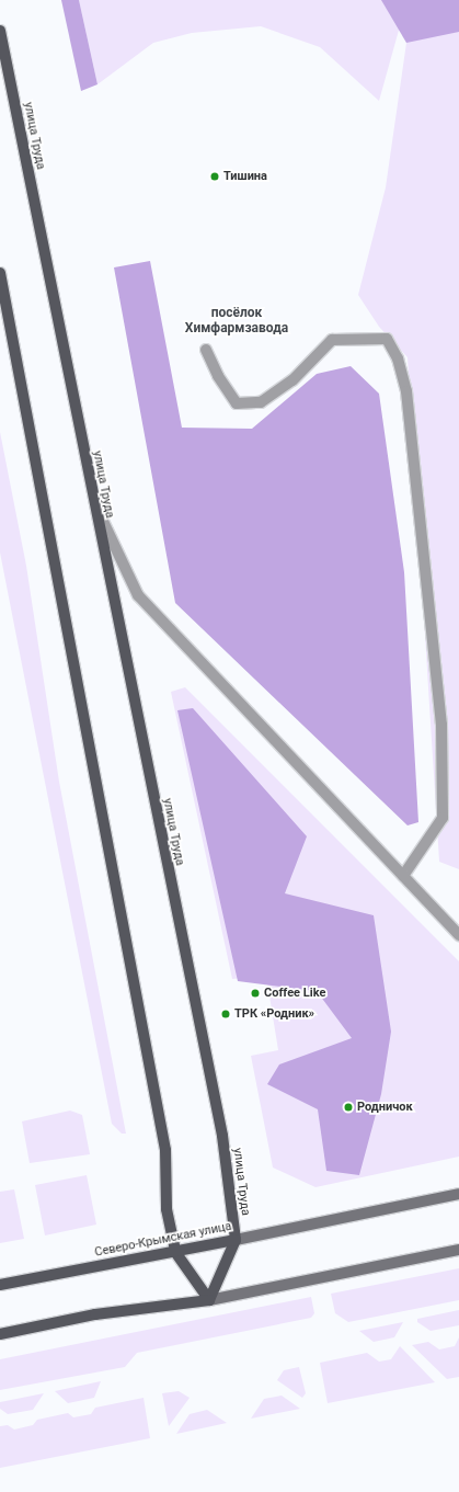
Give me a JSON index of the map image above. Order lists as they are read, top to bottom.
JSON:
{
  "streets": {
    "main road": ["улица Труда", "Северо-Крымская улица"]
  },
  "crossings": [
    ["улица Труда", "Северо-Крымская улица"]
  ],
  "districts": ["посёлок Химфармзавода"],
  "places": [
    "Тишина",
    "Coffee Like",
    "ТРК «Родник»",
    "Родничок"
  ]
}
